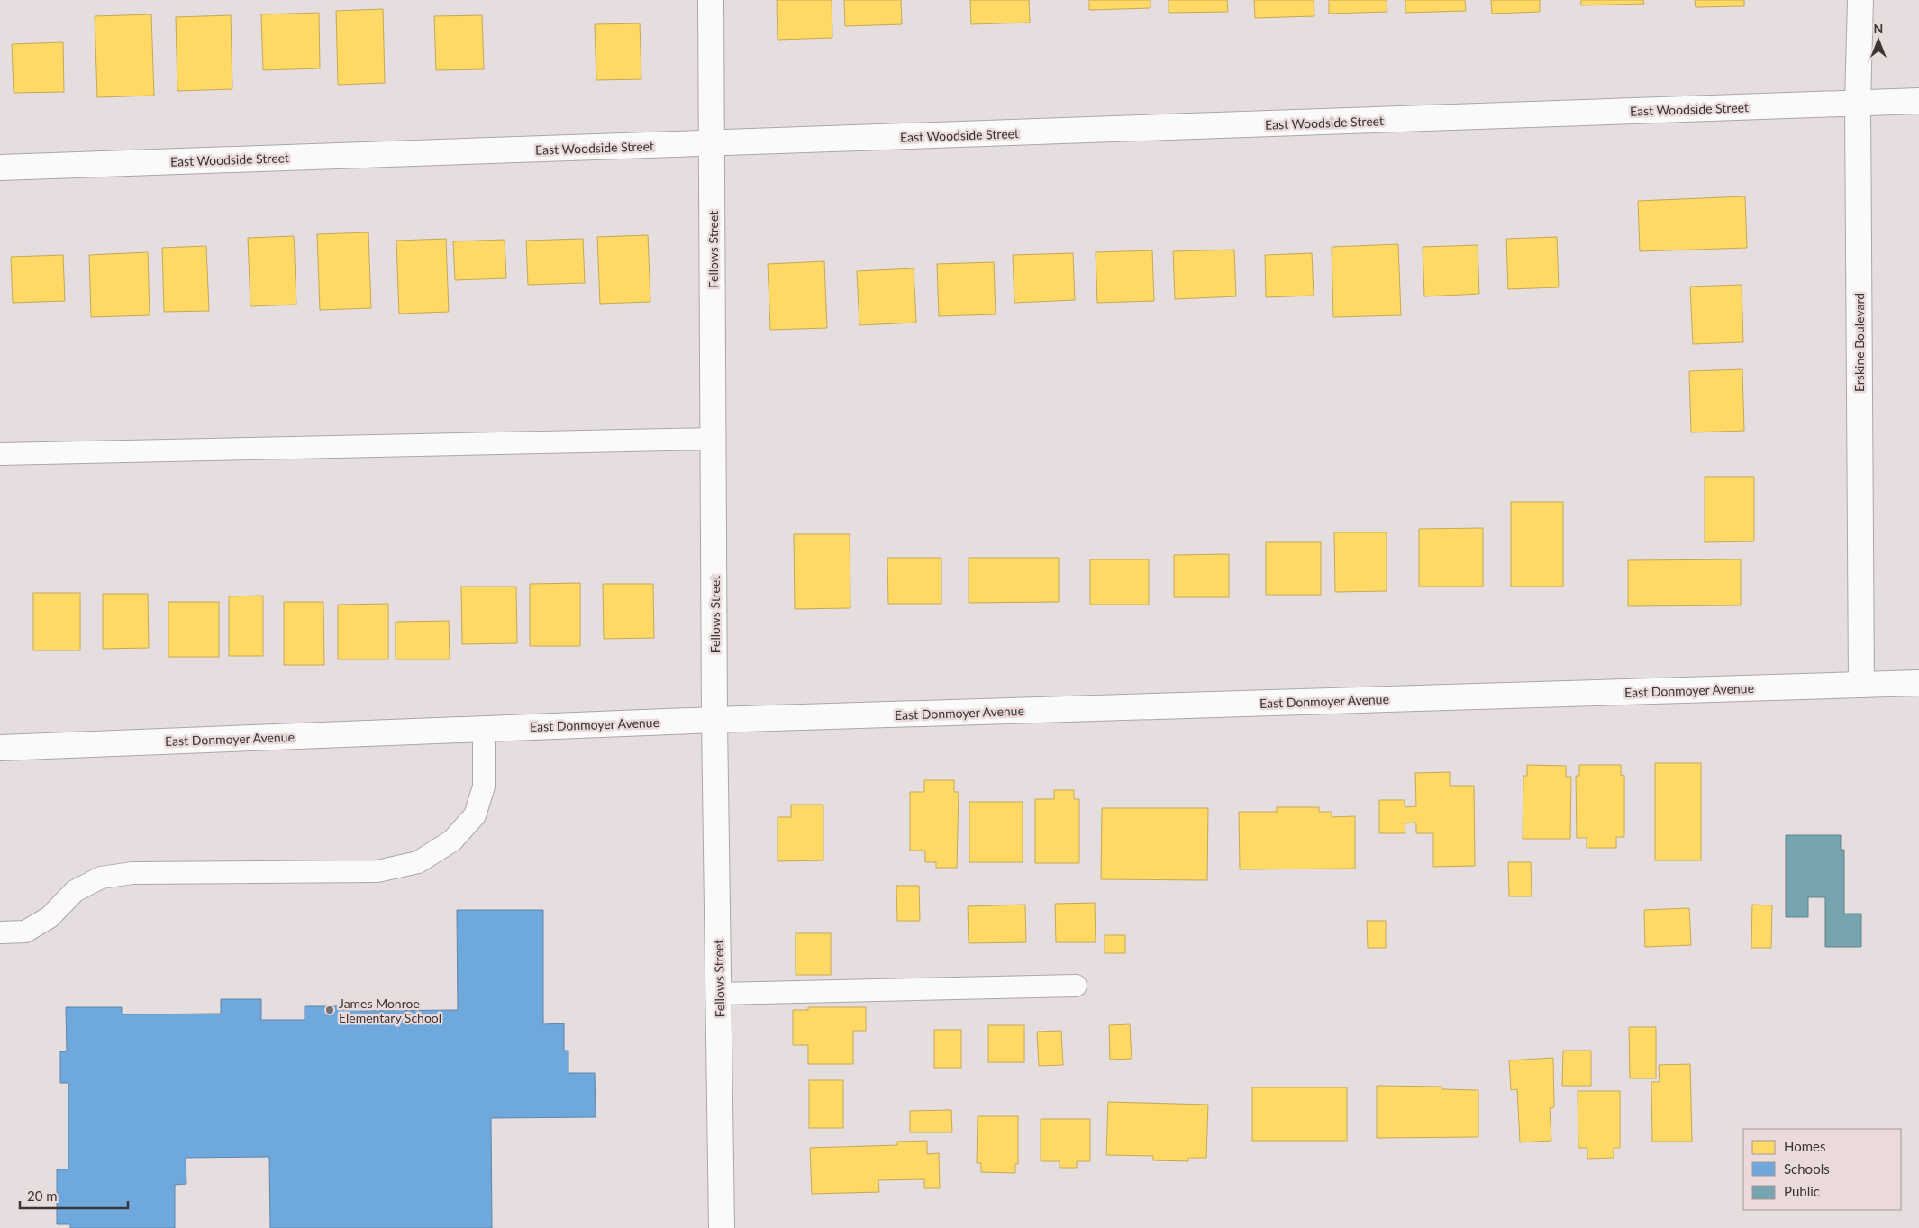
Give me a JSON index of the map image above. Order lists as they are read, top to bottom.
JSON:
{
  "streets": {
    "street": [
      "East Woodside Street",
      "Fellows Street",
      "Erskine Boulevard",
      "East Donmoyer Avenue"
    ]
  },
  "crossings": [
    ["East Woodside Street", "Fellows Street"],
    ["East Woodside Street", "Erskine Boulevard"],
    ["Fellows Street", "East Donmoyer Avenue"],
    ["Erskine Boulevard", "East Donmoyer Avenue"]
  ],
  "places": ["James Monroe Elementary School"],
  "legend": ["Homes", "Schools", "Public"],
  "scale_bar": "20 m",
  "north": "top"
}
